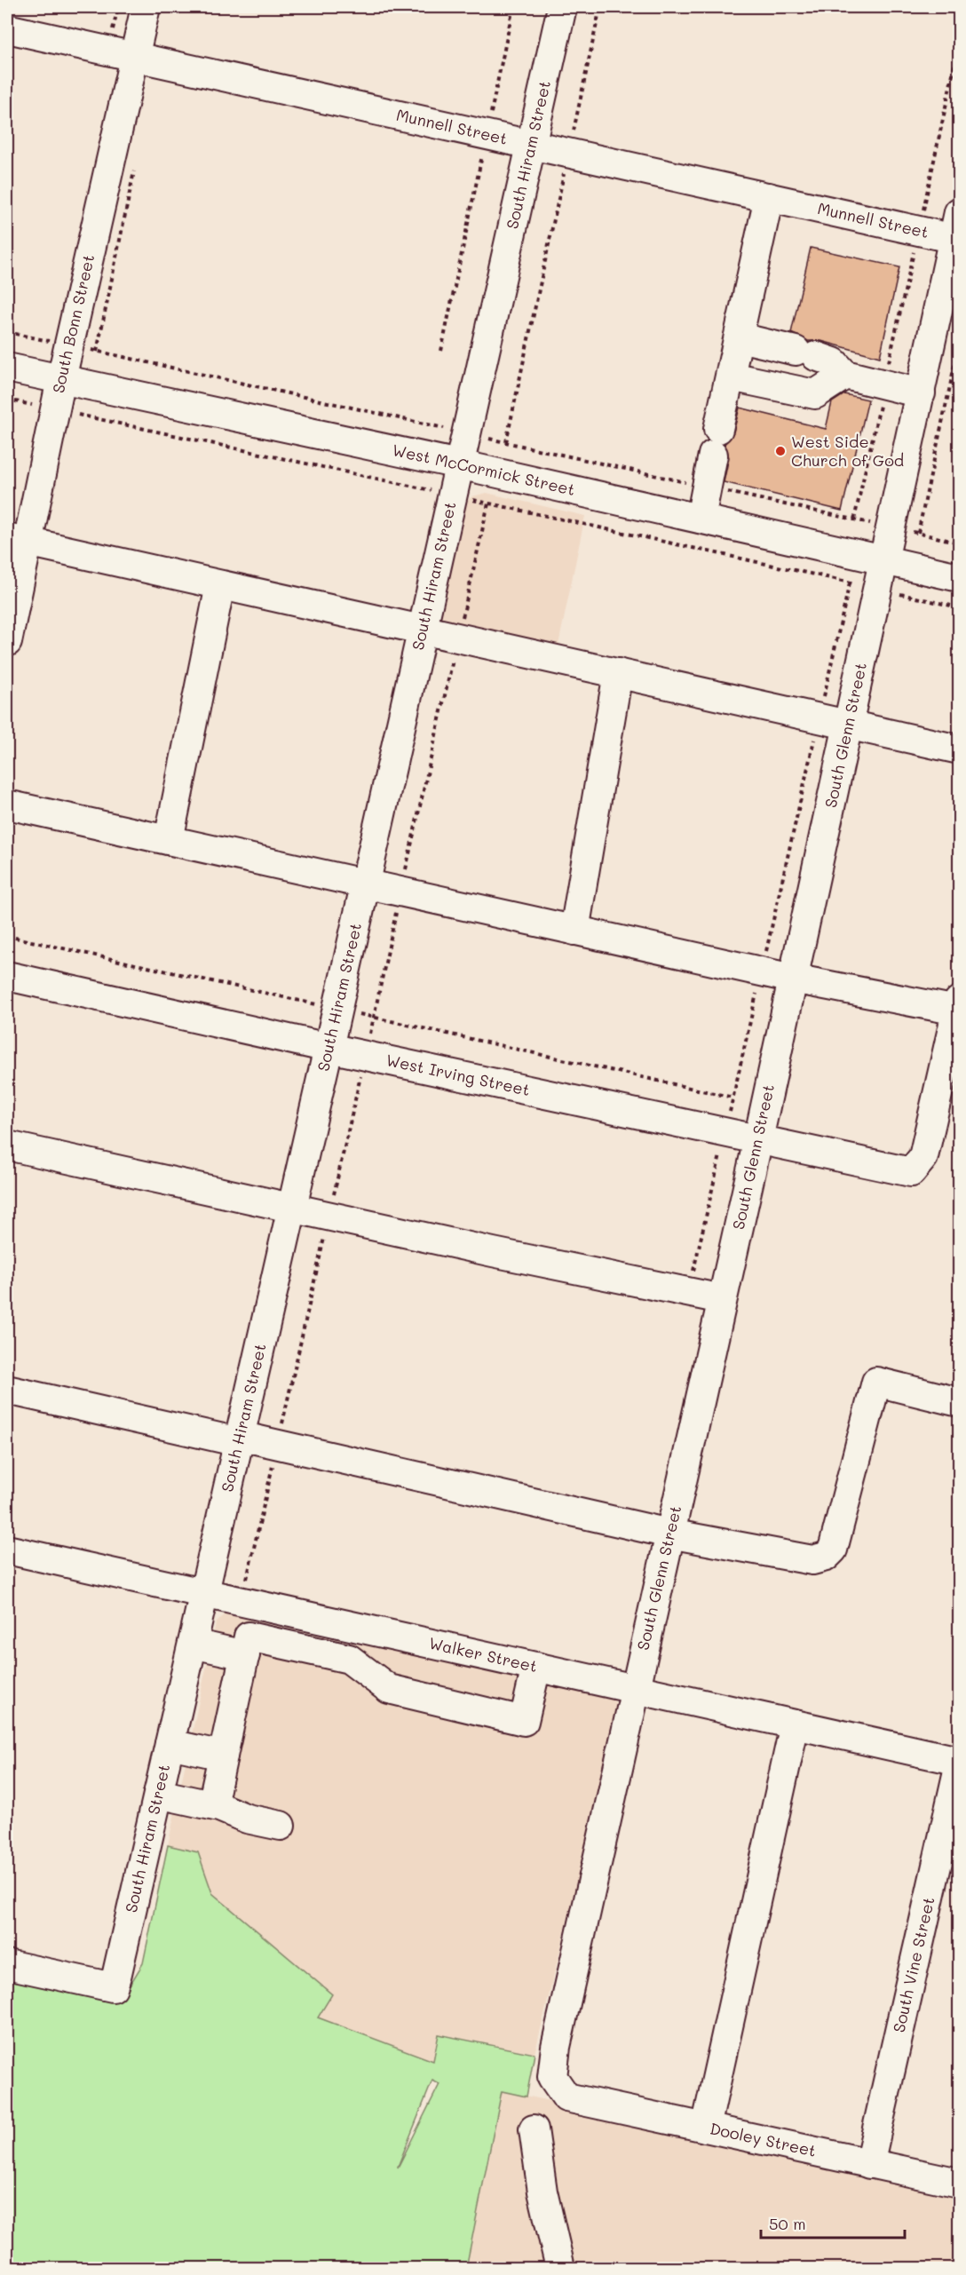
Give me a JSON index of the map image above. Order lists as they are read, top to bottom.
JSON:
{
  "streets": {
    "street": [
      "Munnell Street",
      "South Hiram Street",
      "South Bonn Street",
      "West McCormick Street",
      "South Glenn Street",
      "West Irving Street",
      "Walker Street",
      "South Vine Street",
      "Dooley Street"
    ]
  },
  "crossings": [
    ["Munnell Street", "South Hiram Street"],
    ["Munnell Street", "South Bonn Street"],
    ["Munnell Street", "South Glenn Street"],
    ["South Hiram Street", "West McCormick Street"],
    ["South Hiram Street", "West Irving Street"],
    ["South Hiram Street", "Walker Street"],
    ["South Bonn Street", "West McCormick Street"],
    ["West McCormick Street", "South Glenn Street"],
    ["South Glenn Street", "West Irving Street"],
    ["South Glenn Street", "Walker Street"],
    ["South Glenn Street", "Dooley Street"],
    ["South Vine Street", "Dooley Street"]
  ],
  "places": ["West Side Church of God"],
  "scale_bar": "50 m"
}
